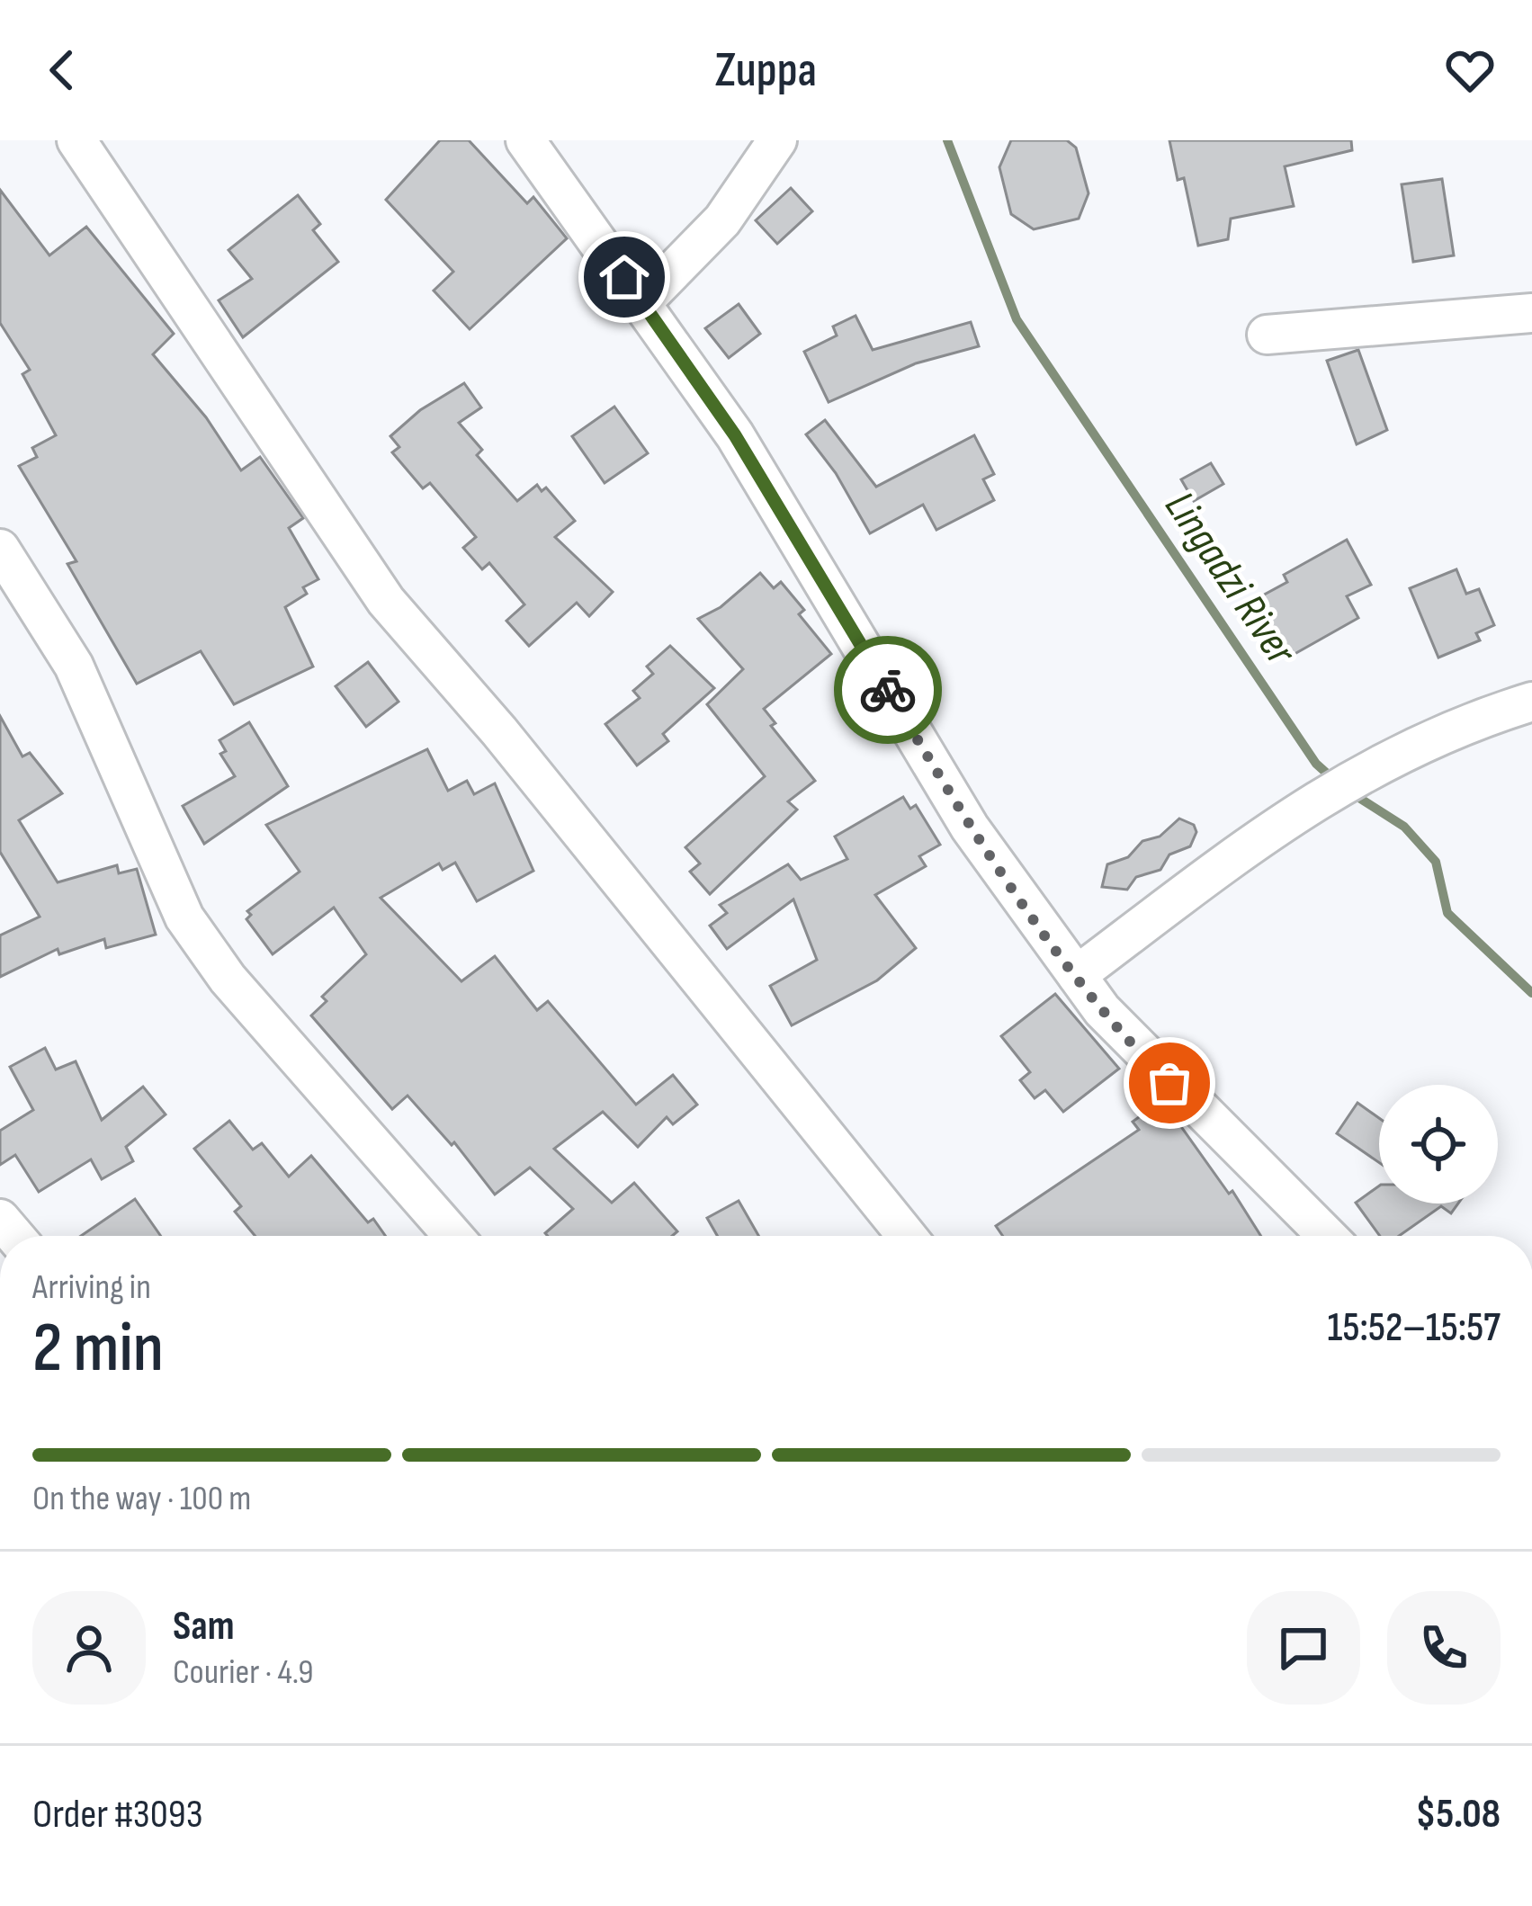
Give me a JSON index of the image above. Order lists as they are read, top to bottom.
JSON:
{
  "water": ["Lingadzi River"],
  "page": {
    "header": "Zuppa",
    "heading": ["2 min", "Arriving in", "15:52–15:57"],
    "panel": [
      "Sam",
      "Courier · 4.9",
      "Order #3093",
      "$5.08"
    ],
    "bar": "On the way · 100 m"
  }
}
